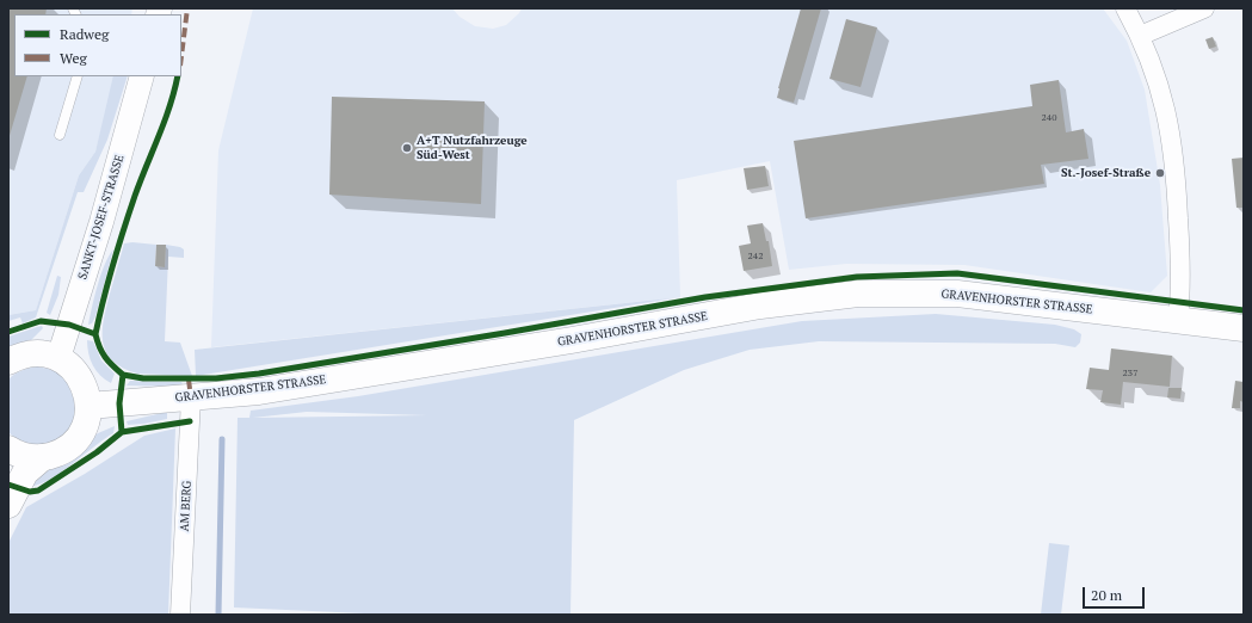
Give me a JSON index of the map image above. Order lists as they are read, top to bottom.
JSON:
{
  "streets": {
    "main road": ["GRAVENHORSTER STRASSE"],
    "street": ["SANKT-JOSEF-STRASSE", "AM BERG"]
  },
  "crossings": [
    ["GRAVENHORSTER STRASSE", "AM BERG"]
  ],
  "places": ["A+T Nutzfahrzeuge Süd-West", "St.-Josef-Straße"],
  "house_numbers": ["240", "242", "237"],
  "legend": ["Radweg", "Weg"],
  "scale_bar": "20 m"
}
